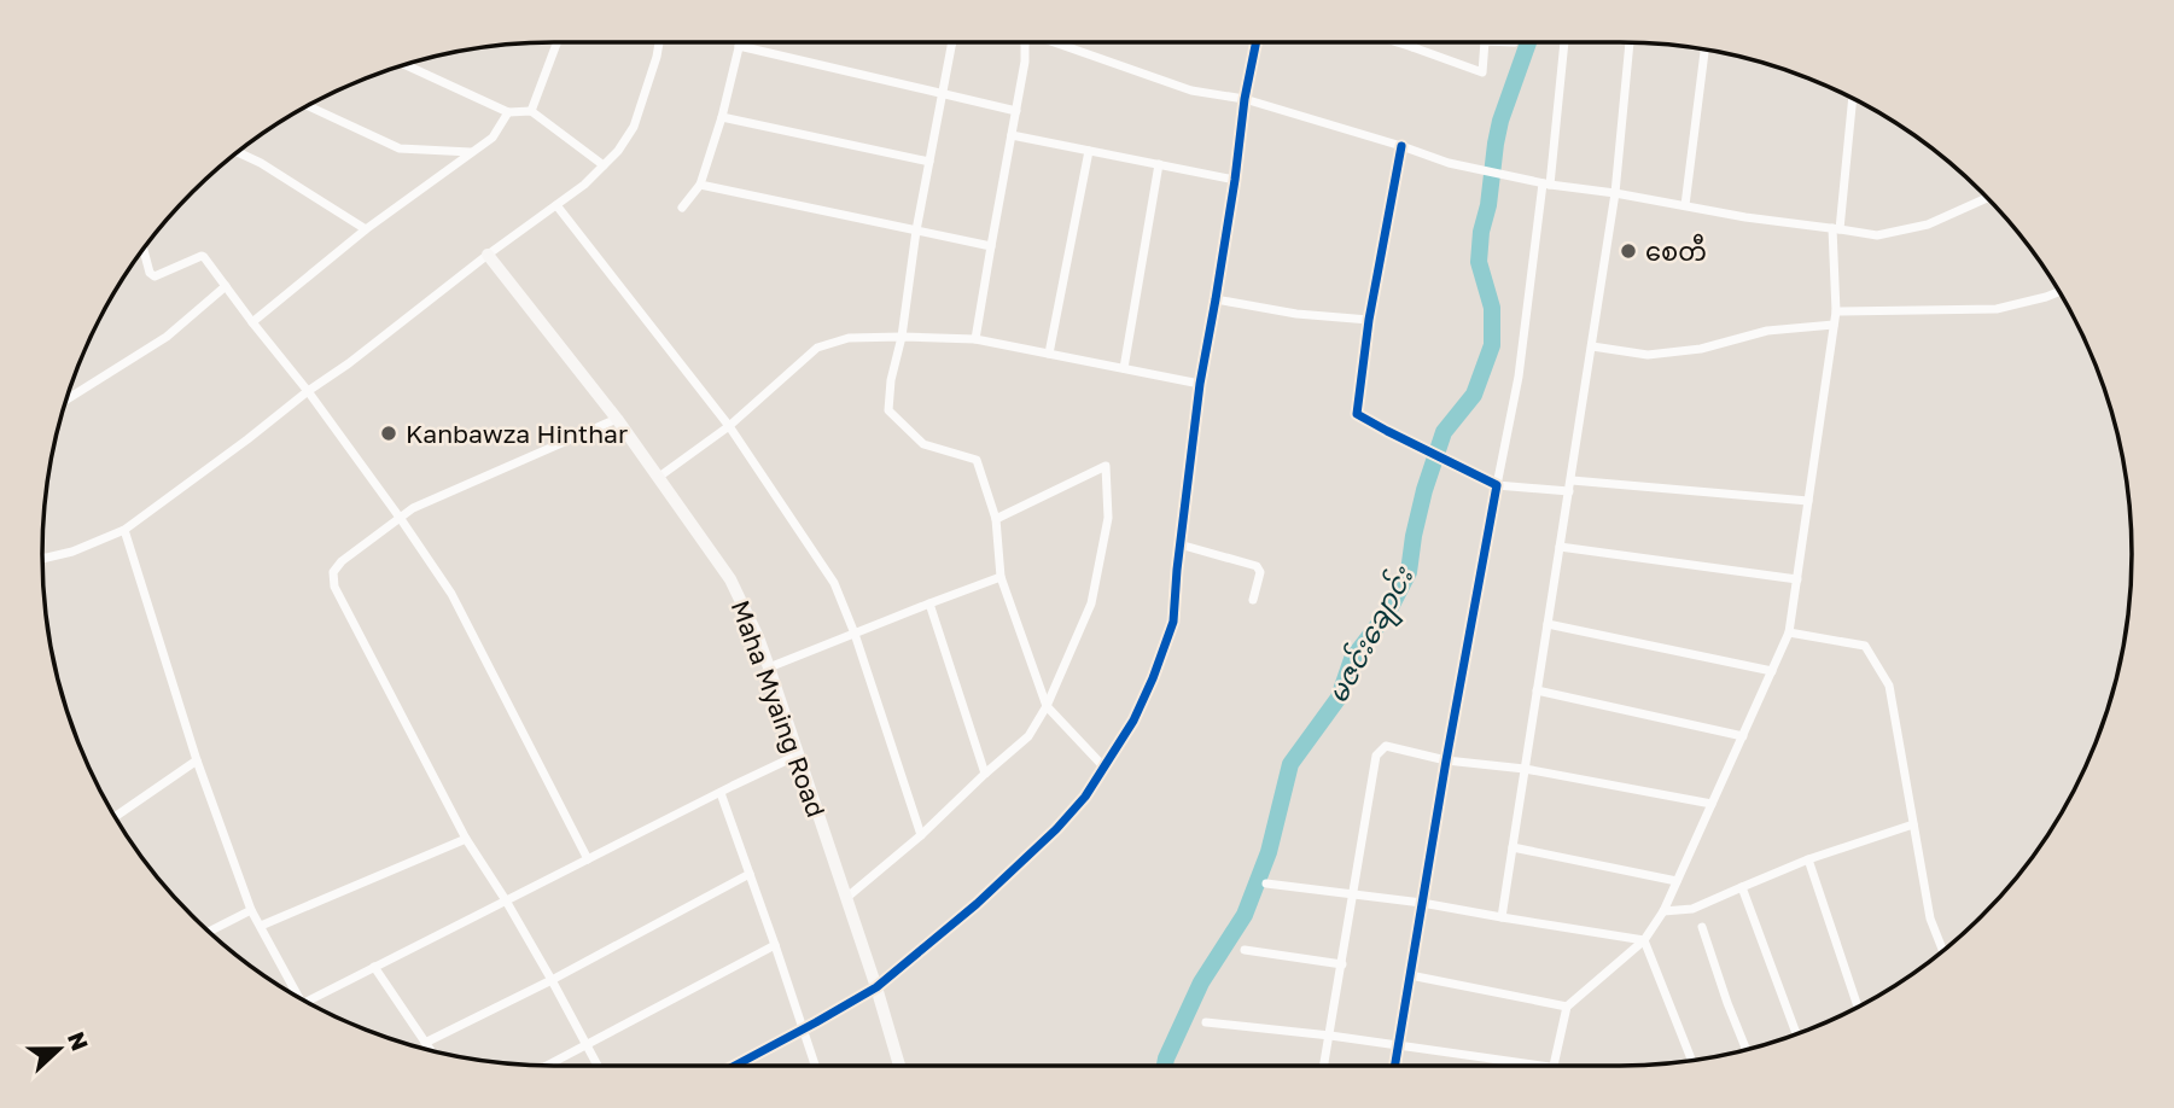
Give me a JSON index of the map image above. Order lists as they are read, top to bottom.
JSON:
{
  "streets": {
    "street": ["Maha Myaing Road"]
  },
  "water": ["မဇင်းချောင်း"],
  "places": ["စေတီ", "Kanbawza Hinthar"],
  "north": "right"
}
